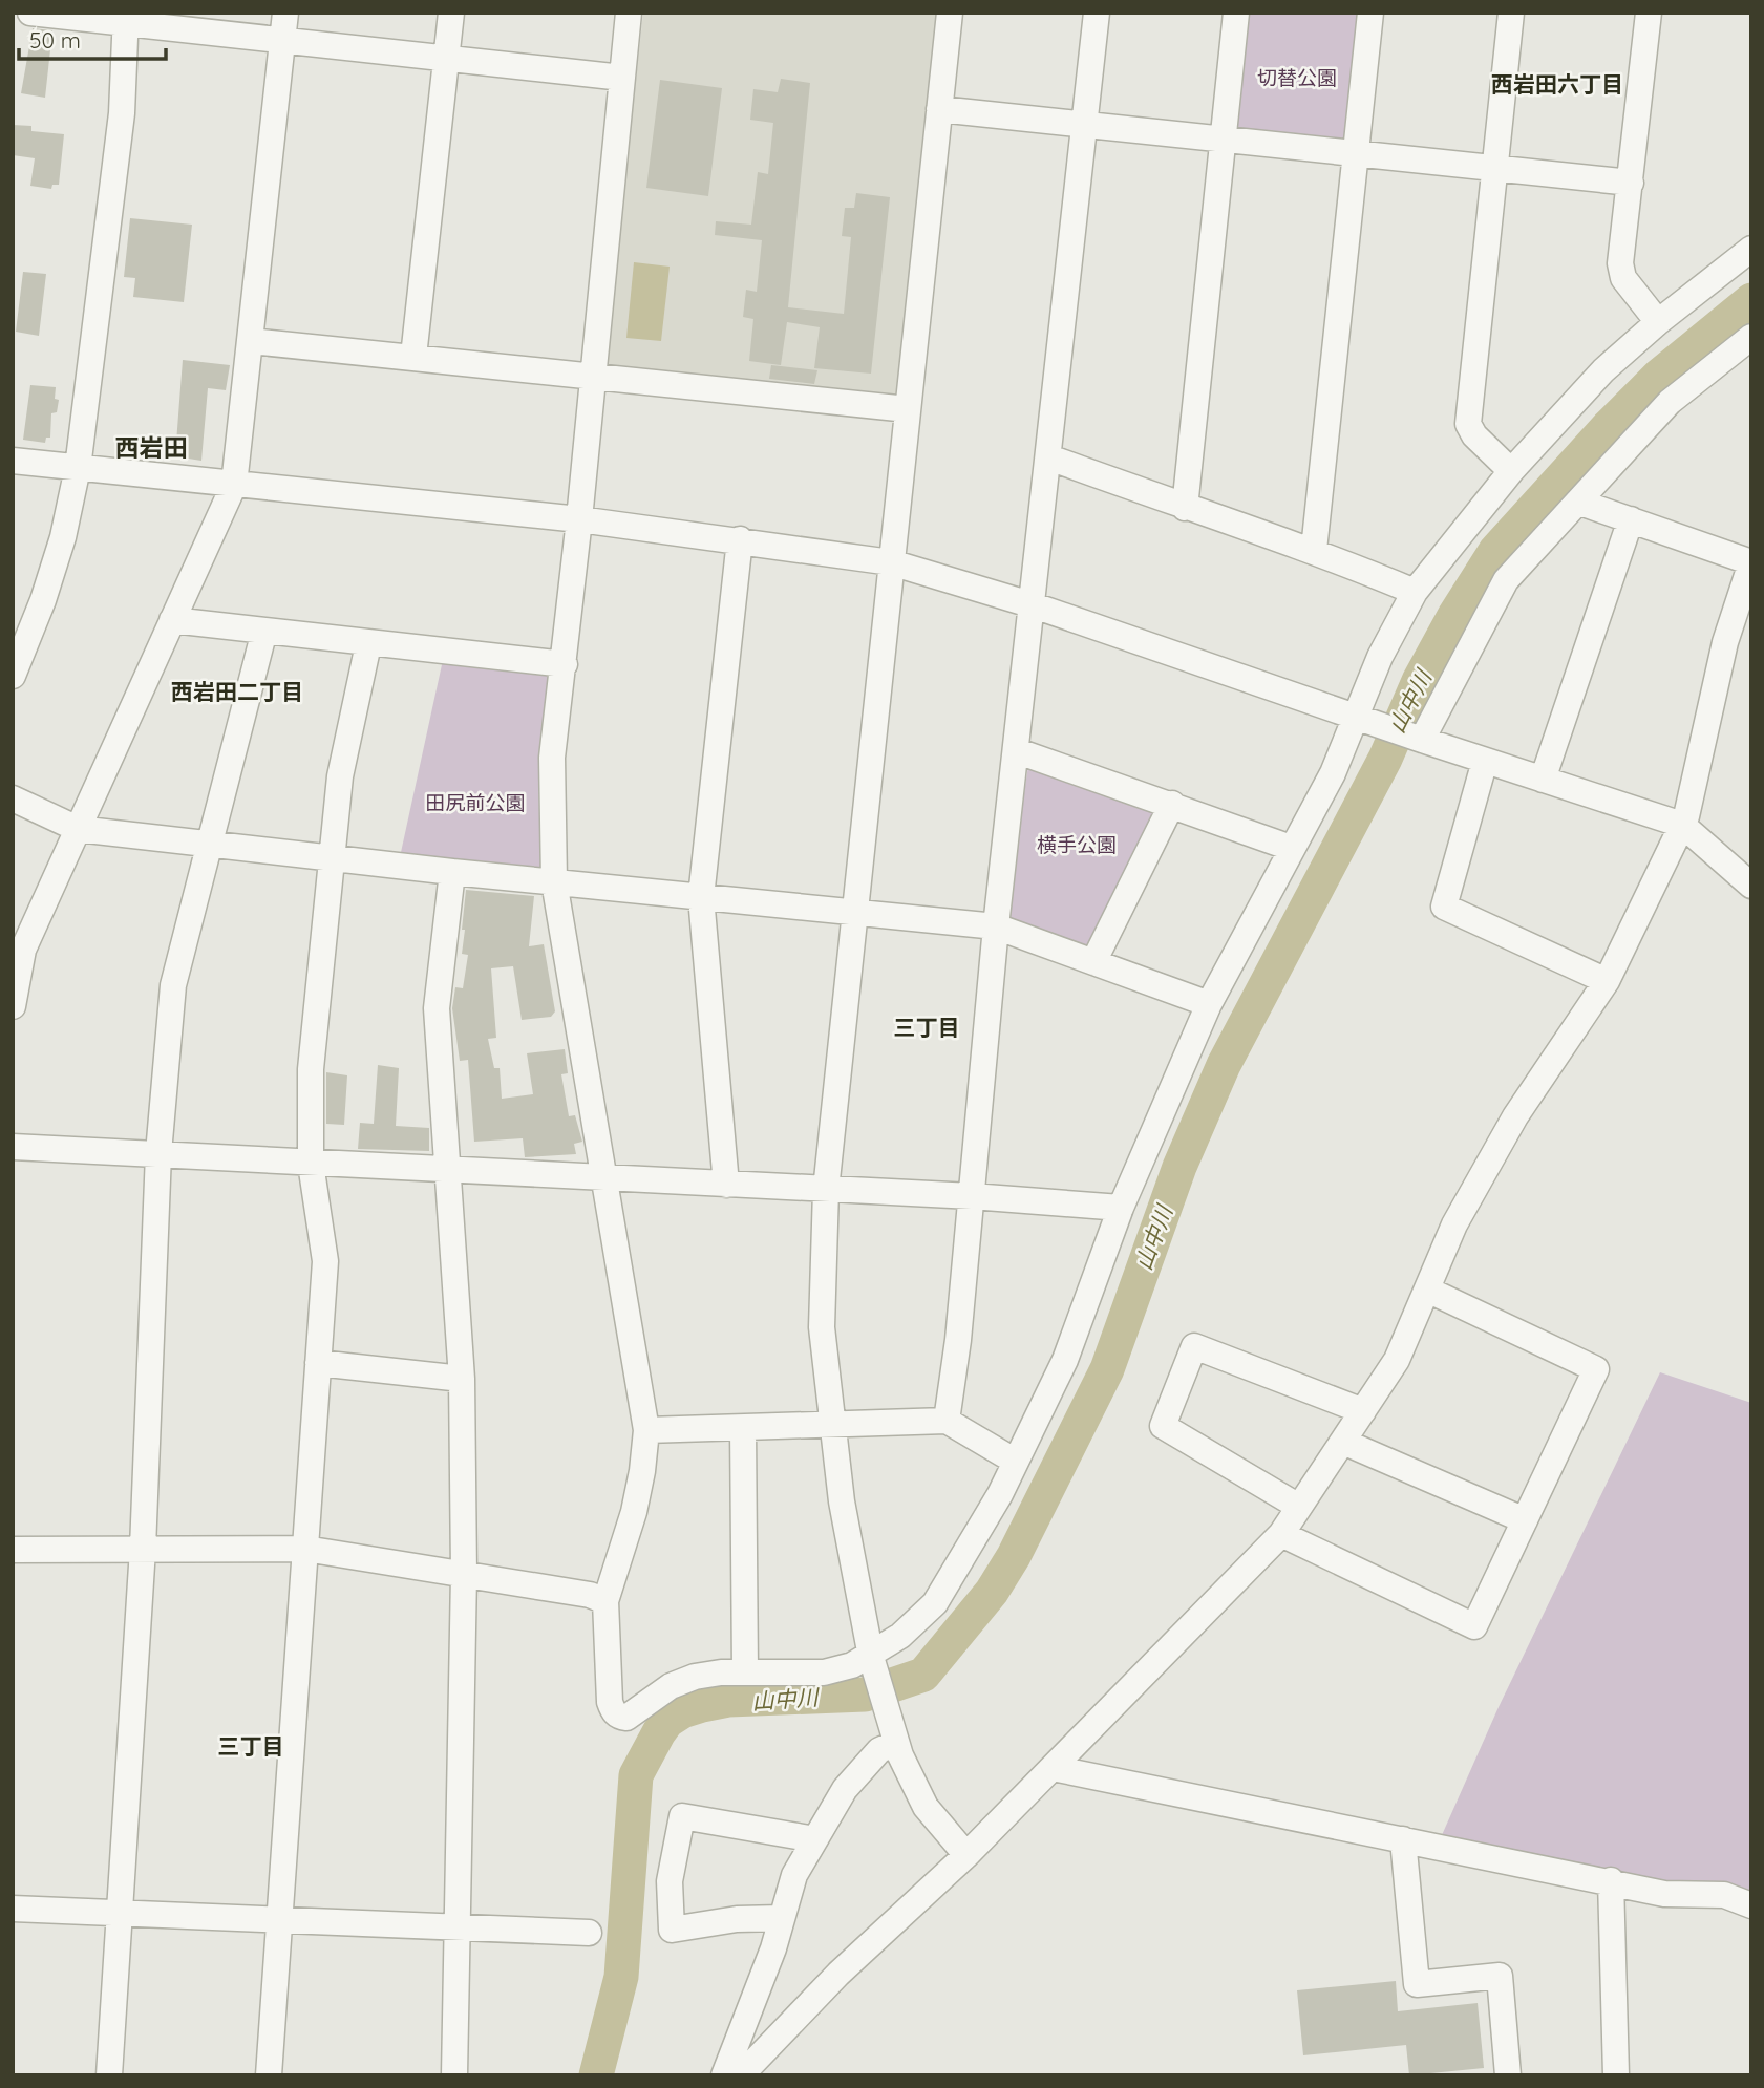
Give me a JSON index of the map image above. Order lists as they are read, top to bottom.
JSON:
{
  "districts": [
    "西岩田六丁目",
    "西岩田",
    "西岩田二丁目",
    "三丁目",
    "三丁目"
  ],
  "water": ["山中川"],
  "parks": ["切替公園", "田尻前公園", "横手公園"],
  "scale_bar": "50 m"
}
